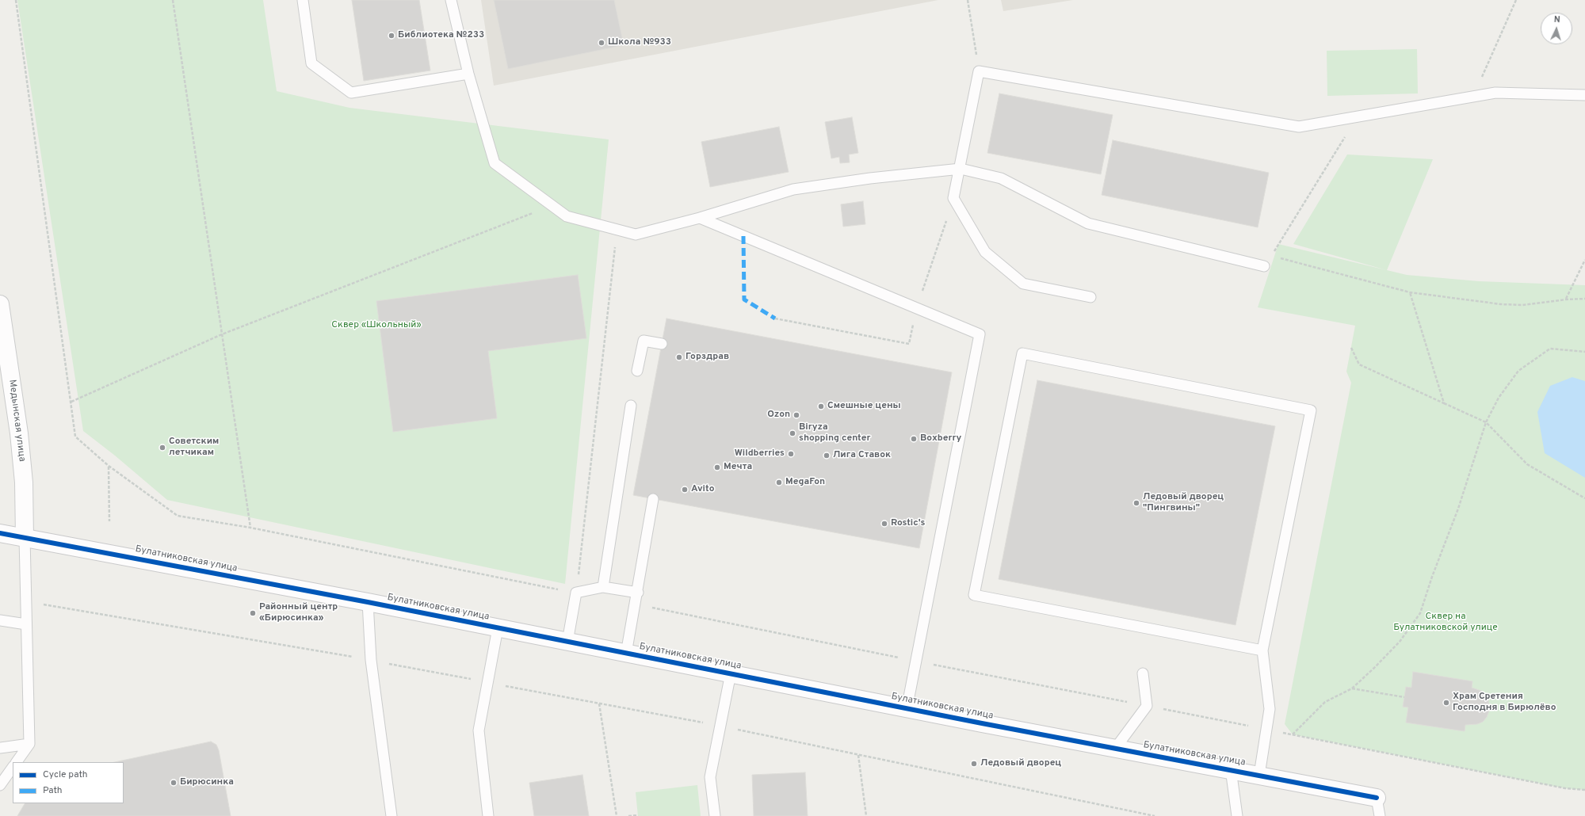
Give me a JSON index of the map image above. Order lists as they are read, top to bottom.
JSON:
{
  "streets": {
    "street": ["Медынская улица", "Булатниковская улица"]
  },
  "crossings": [
    ["Медынская улица", "Булатниковская улица"]
  ],
  "parks": ["Сквер «Школьный»", "Сквер на Булатниковской улице"],
  "places": [
    "Библиотека №233",
    "Школа №933",
    "Горздрав",
    "Смешные цены",
    "Ozon",
    "Biryza shopping center",
    "Boxberry",
    "Cоветским летчикам",
    "Wildberries",
    "Лига Ставок",
    "Мечта",
    "MegaFon",
    "Avito",
    "Ледовый дворец \"Пингвины\"",
    "Rostic's",
    "Районный центр «Бирюсинка»",
    "Храм Сретения Господня в Бирюлёво",
    "Ледовый дворец",
    "Бирюсинка"
  ],
  "legend": ["Cycle path", "Path"],
  "north": "top"
}
